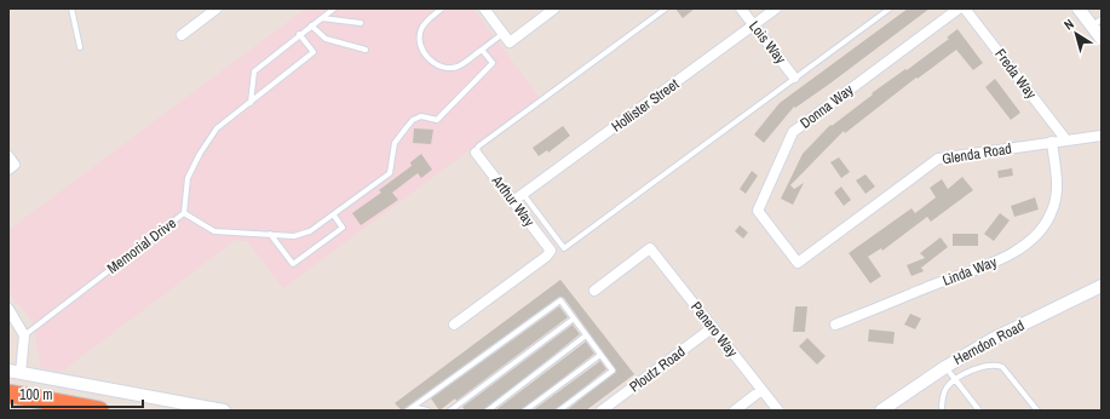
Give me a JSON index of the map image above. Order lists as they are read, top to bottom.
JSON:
{
  "streets": {
    "street": [
      "Lois Way",
      "Freda Way",
      "Hollister Street",
      "Donna Way",
      "Glenda Road",
      "Arthur Way",
      "Linda Way",
      "Panero Way",
      "Herndon Road",
      "Ploutz Road"
    ],
    "lane": ["Memorial Drive"]
  },
  "crossings": [
    ["Lois Way", "Hollister Street"],
    ["Freda Way", "Glenda Road"],
    ["Hollister Street", "Arthur Way"],
    ["Donna Way", "Glenda Road"],
    ["Glenda Road", "Linda Way"],
    ["Panero Way", "Ploutz Road"]
  ],
  "scale_bar": "100 m",
  "north": "top left"
}
